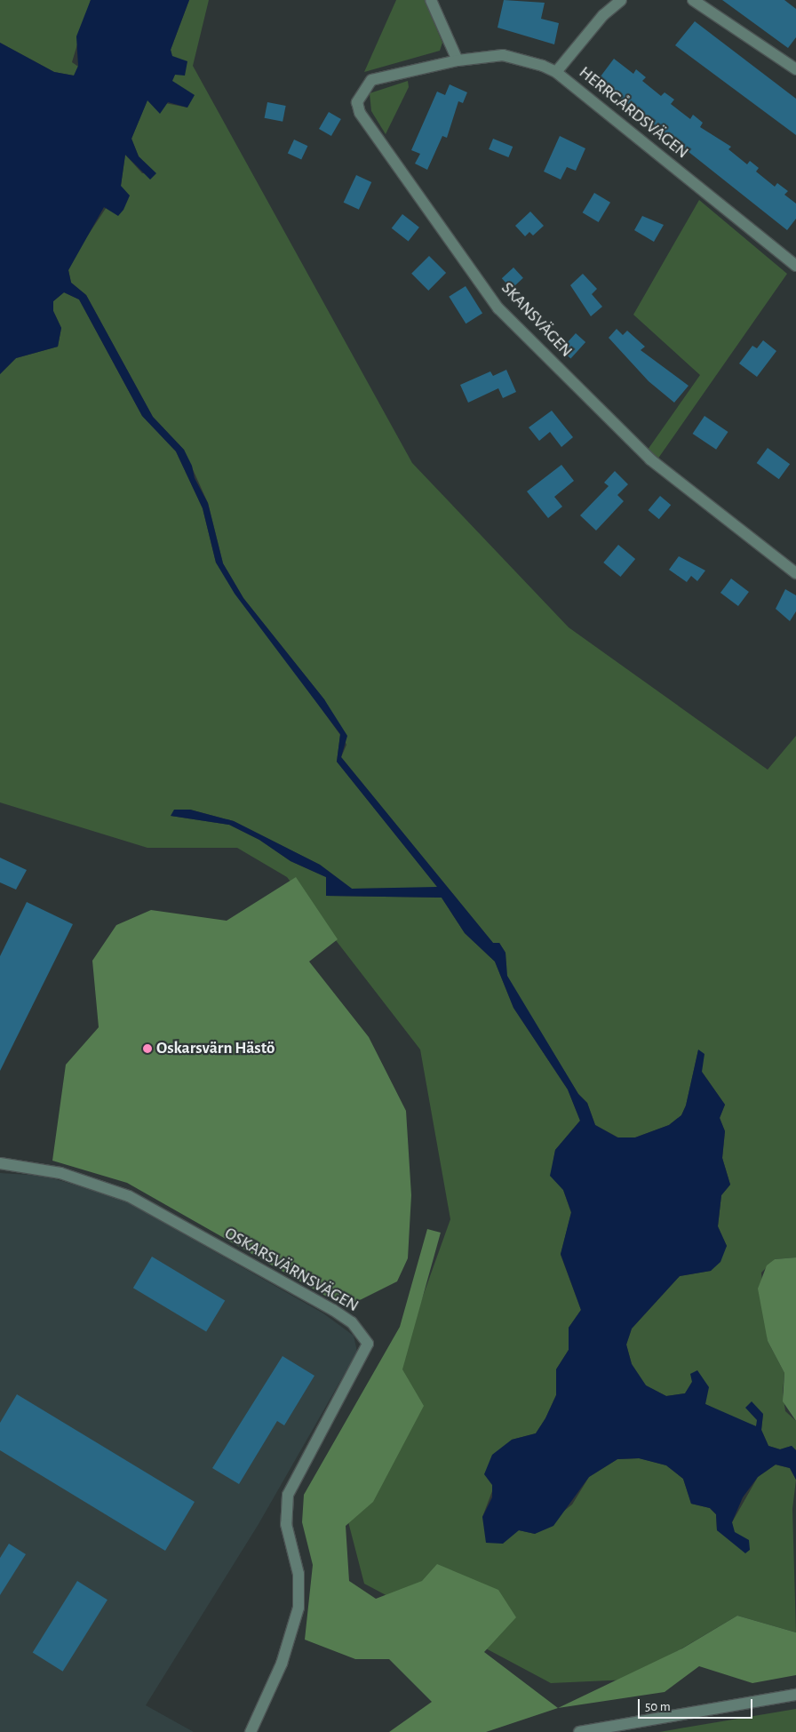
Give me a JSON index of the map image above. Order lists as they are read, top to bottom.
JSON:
{
  "streets": {
    "street": ["HERRGÅRDSVÄGEN", "SKANSVÄGEN", "OSKARSVÄRNSVÄGEN"]
  },
  "crossings": [
    ["HERRGÅRDSVÄGEN", "SKANSVÄGEN"]
  ],
  "places": ["Oskarsvärn Hästö"],
  "scale_bar": "50 m"
}
